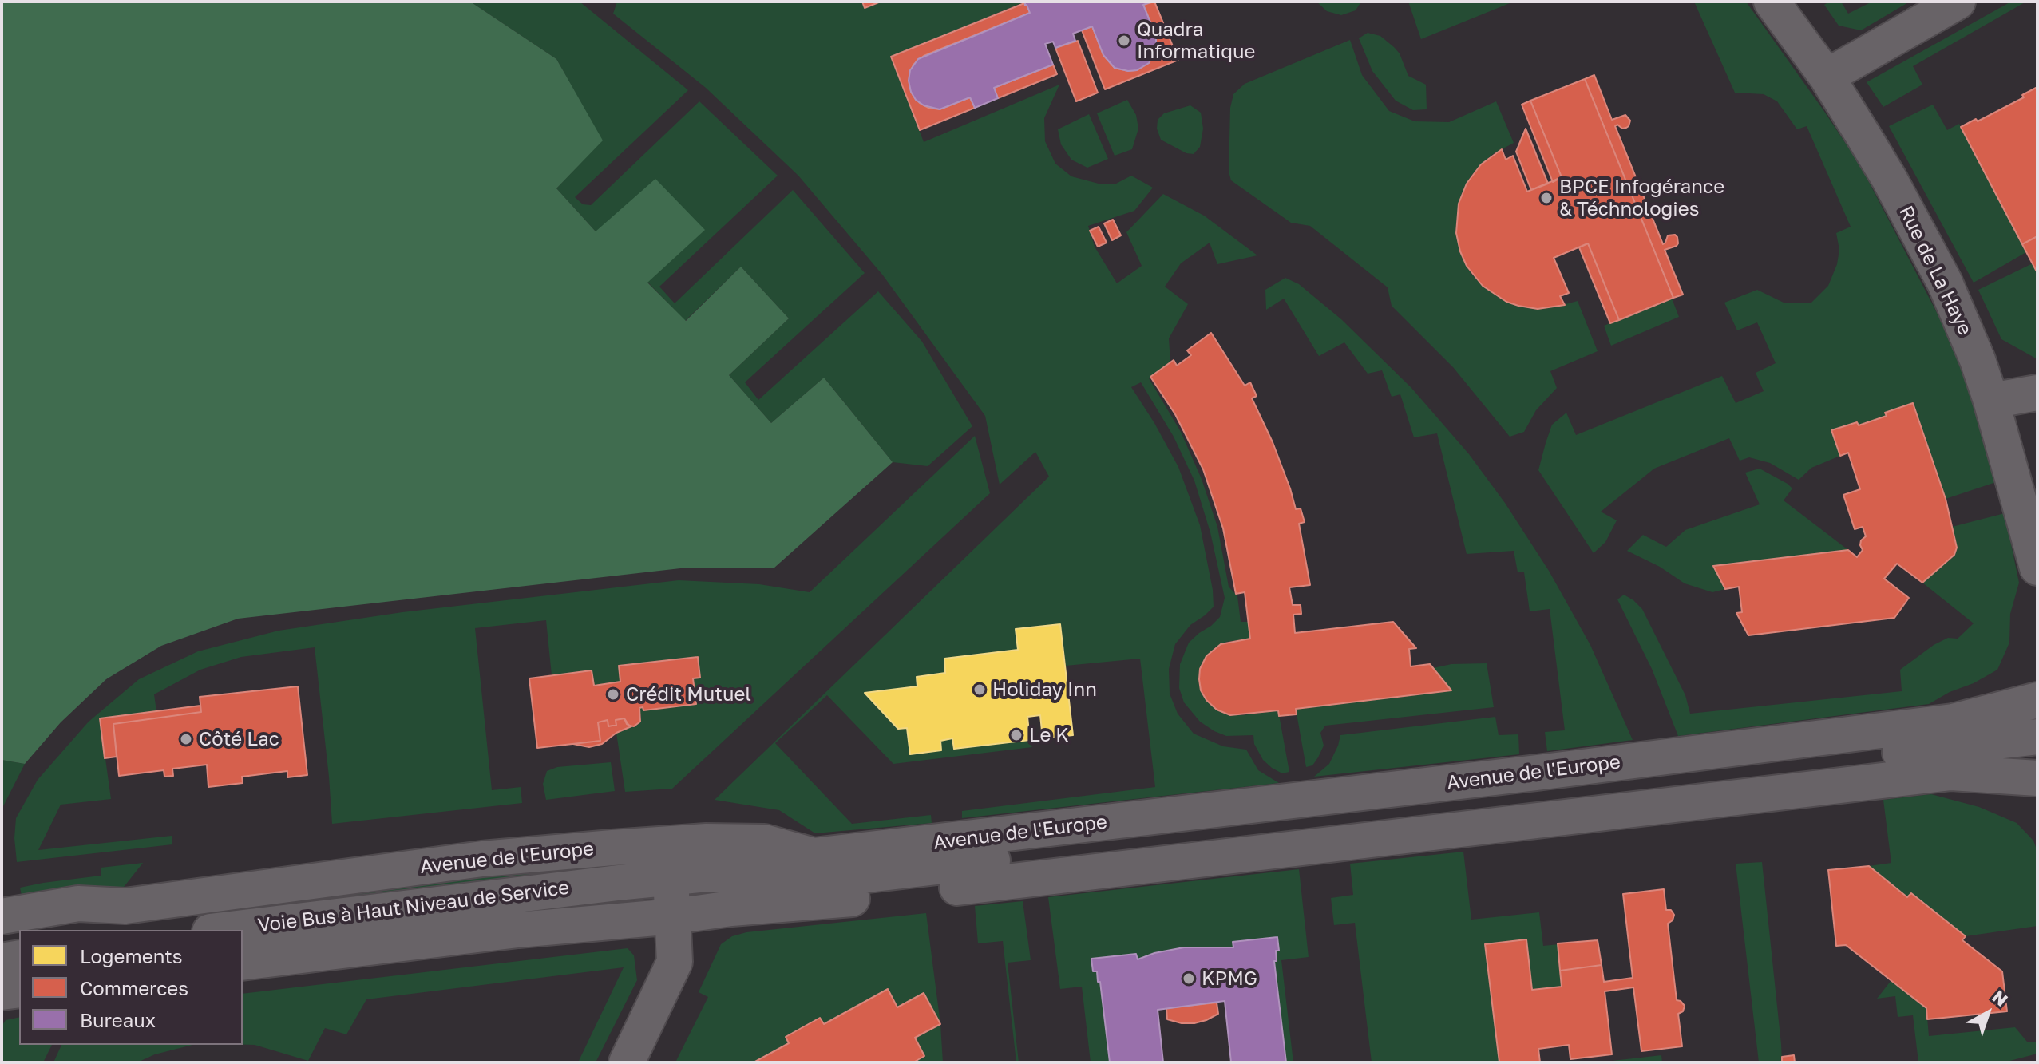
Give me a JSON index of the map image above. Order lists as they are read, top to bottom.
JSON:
{
  "streets": {
    "street": ["Rue de La Haye", "Avenue de l'Europe", "Voie Bus à Haut Niveau de Service"]
  },
  "crossings": [
    ["Avenue de l'Europe", "Voie Bus à Haut Niveau de Service"]
  ],
  "places": [
    "Quadra Informatique",
    "BPCE Infogérance & Téchnologies",
    "Holiday Inn",
    "Crédit Mutuel",
    "Le K",
    "Côté Lac",
    "KPMG"
  ],
  "legend": ["Logements", "Commerces", "Bureaux"],
  "north": "top right"
}
